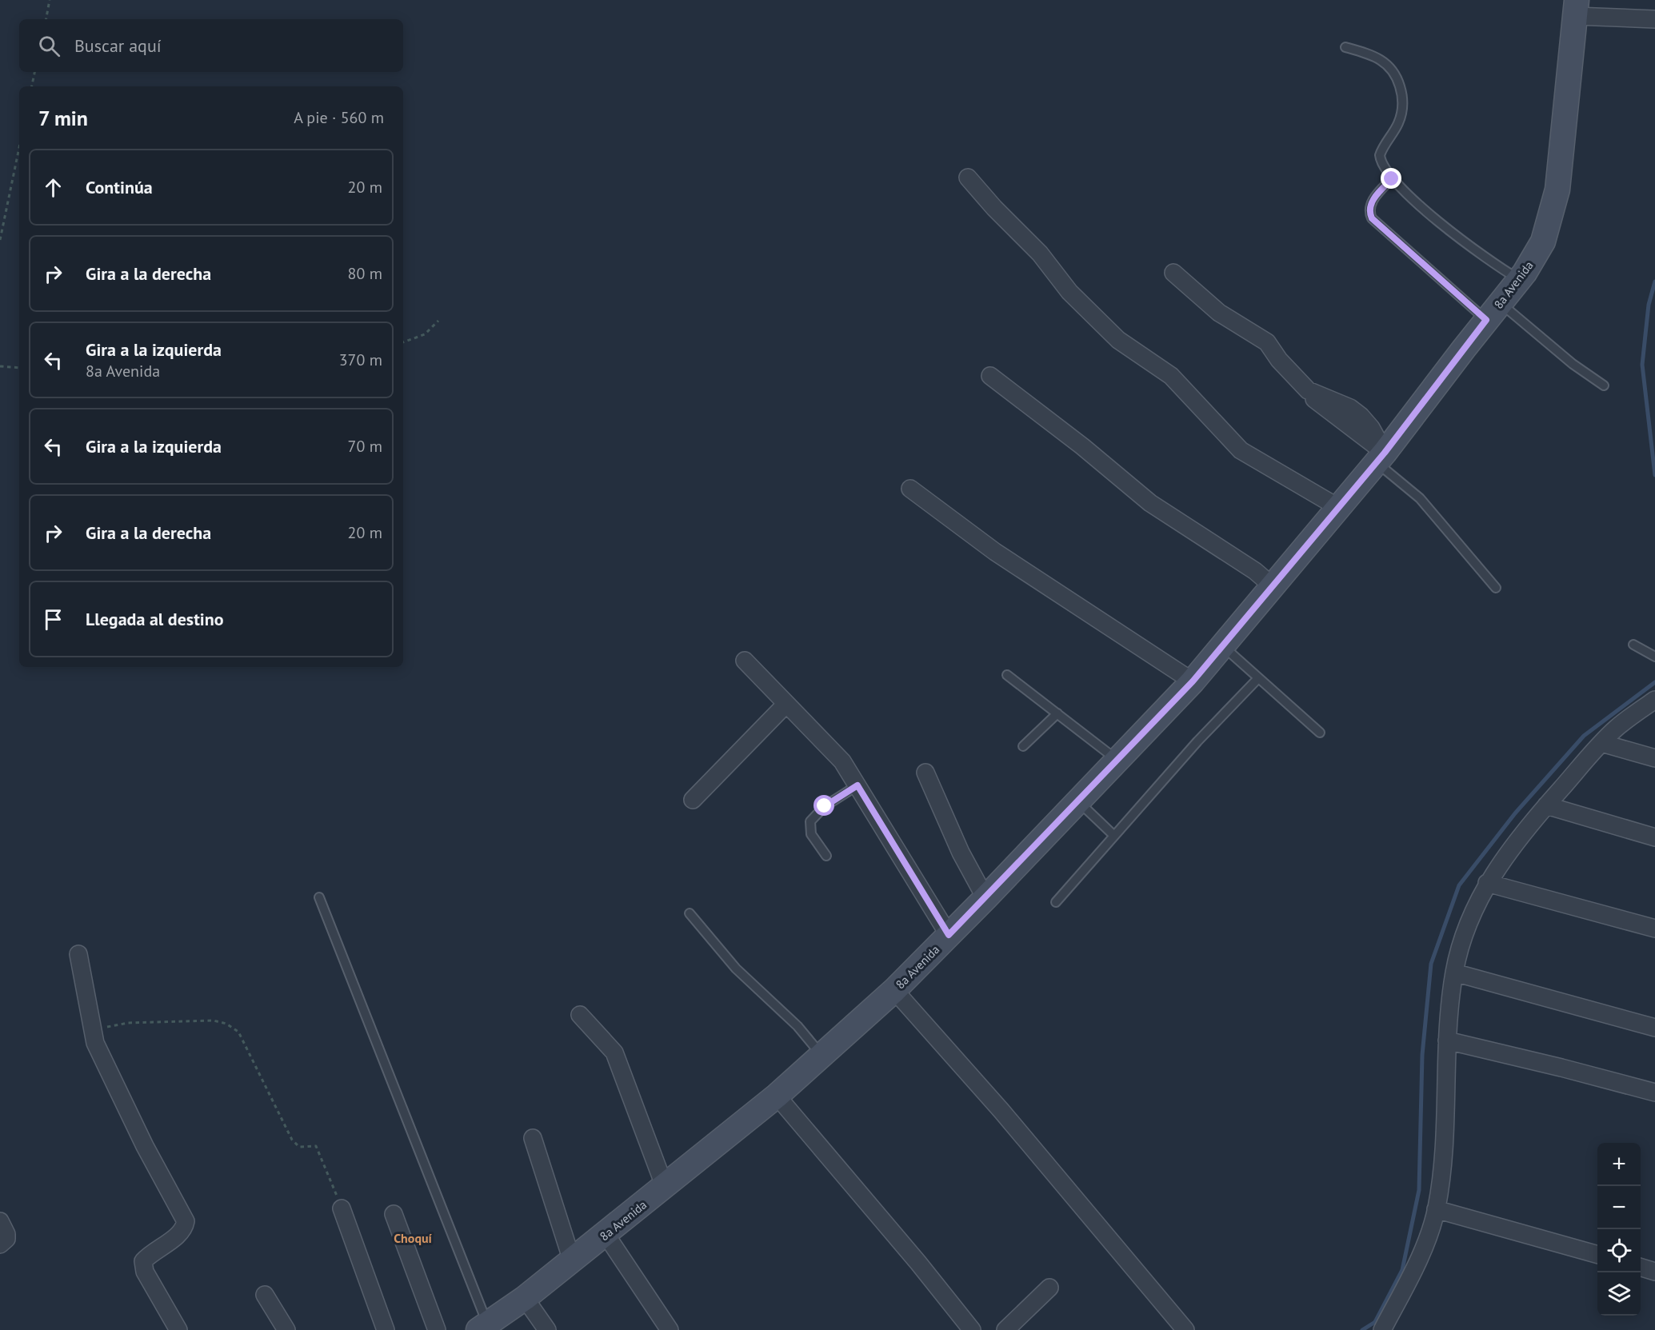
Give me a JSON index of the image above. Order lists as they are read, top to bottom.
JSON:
{
  "streets": {
    "street": ["8a Avenida"]
  },
  "districts": ["Choquí"],
  "page": {
    "search": "Buscar aquí",
    "heading": ["7 min", "A pie · 560 m"],
    "list": [
      ["Continúa", "20 m"],
      ["Gira a la derecha", "80 m"],
      ["Gira a la izquierda", "8a Avenida", "370 m"],
      ["Gira a la izquierda", "70 m"],
      ["Gira a la derecha", "20 m"],
      "Llegada al destino"
    ],
    "map_buttons": ["+", "−"]
  }
}
